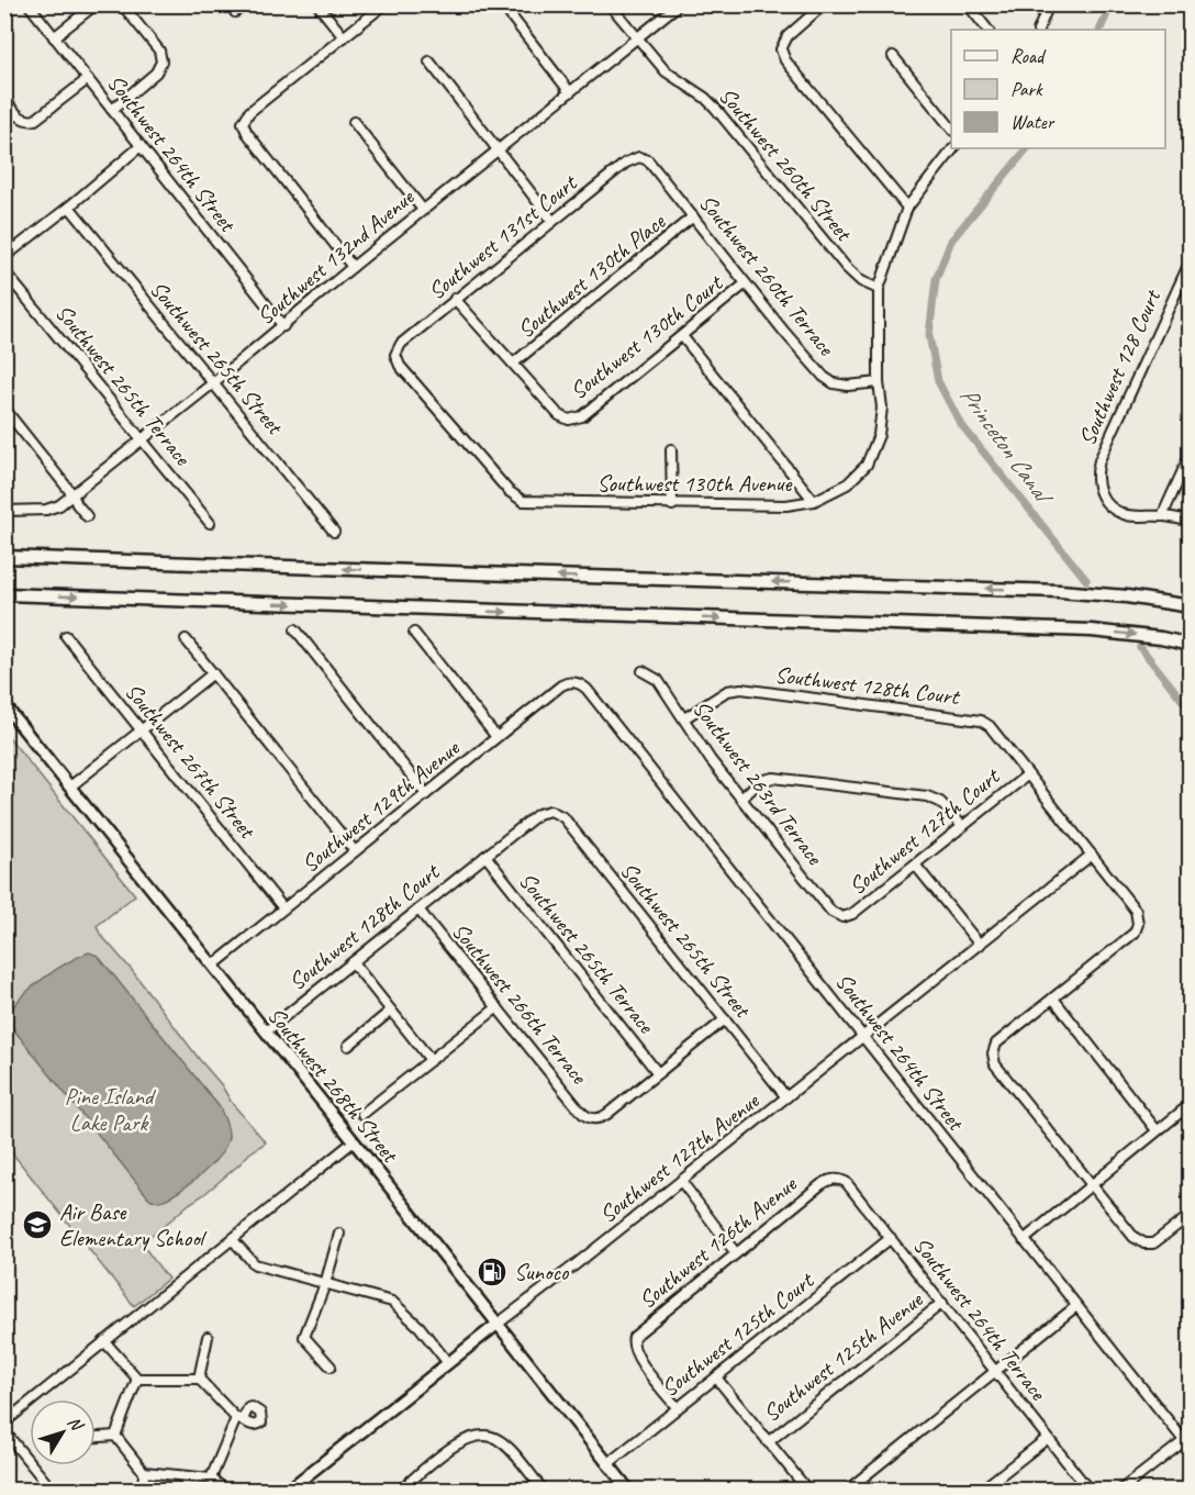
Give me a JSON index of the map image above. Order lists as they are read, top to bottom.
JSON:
{
  "streets": {
    "main road": ["Southwest 268th Street", "Southwest 127th Avenue"],
    "street": [
      "Southwest 264th Street",
      "Southwest 260th Street",
      "Southwest 131st Court",
      "Southwest 132nd Avenue",
      "Southwest 260th Terrace",
      "Southwest 130th Place",
      "Southwest 130th Court",
      "Southwest 265th Street",
      "Southwest 128 Court",
      "Southwest 265th Terrace",
      "Southwest 130th Avenue",
      "Southwest 128th Court",
      "Southwest 267th Street",
      "Southwest 263rd Terrace",
      "Southwest 129th Avenue",
      "Southwest 127th Court",
      "Southwest 266th Terrace",
      "Southwest 126th Avenue",
      "Southwest 264th Terrace",
      "Southwest 125th Court",
      "Southwest 125th Avenue"
    ]
  },
  "crossings": [
    ["Southwest 264th Street", "Southwest 132nd Avenue"],
    ["Southwest 264th Street", "Southwest 129th Avenue"],
    ["Southwest 264th Street", "Southwest 127th Avenue"],
    ["Southwest 260th Street", "Southwest 132nd Avenue"],
    ["Southwest 260th Street", "Southwest 130th Avenue"],
    ["Southwest 131st Court", "Southwest 260th Terrace"],
    ["Southwest 131st Court", "Southwest 130th Avenue"],
    ["Southwest 132nd Avenue", "Southwest 265th Street"],
    ["Southwest 132nd Avenue", "Southwest 265th Terrace"],
    ["Southwest 260th Terrace", "Southwest 130th Place"],
    ["Southwest 260th Terrace", "Southwest 130th Court"],
    ["Southwest 260th Terrace", "Southwest 130th Avenue"],
    ["Southwest 130th Place", "Southwest 130th Court"],
    ["Southwest 265th Street", "Southwest 128th Court"],
    ["Southwest 265th Street", "Southwest 127th Avenue"],
    ["Southwest 265th Terrace", "Southwest 128th Court"],
    ["Southwest 265th Terrace", "Southwest 266th Terrace"],
    ["Southwest 128th Court", "Southwest 263rd Terrace"],
    ["Southwest 128th Court", "Southwest 127th Court"],
    ["Southwest 128th Court", "Southwest 266th Terrace"],
    ["Southwest 128th Court", "Southwest 268th Street"],
    ["Southwest 128th Court", "Southwest 127th Avenue"],
    ["Southwest 267th Street", "Southwest 129th Avenue"],
    ["Southwest 263rd Terrace", "Southwest 127th Court"],
    ["Southwest 129th Avenue", "Southwest 268th Street"],
    ["Southwest 268th Street", "Southwest 127th Avenue"],
    ["Southwest 268th Street", "Southwest 125th Court"],
    ["Southwest 126th Avenue", "Southwest 264th Terrace"],
    ["Southwest 126th Avenue", "Southwest 125th Court"],
    ["Southwest 264th Terrace", "Southwest 125th Court"],
    ["Southwest 264th Terrace", "Southwest 125th Avenue"]
  ],
  "water": ["Princeton Canal"],
  "parks": ["Pine Island Lake Park"],
  "places": {
    "school or university": ["Air Base Elementary School"],
    "fuel station": ["Sunoco"]
  },
  "legend": ["Road", "Park", "Water"],
  "north": "top right"
}
